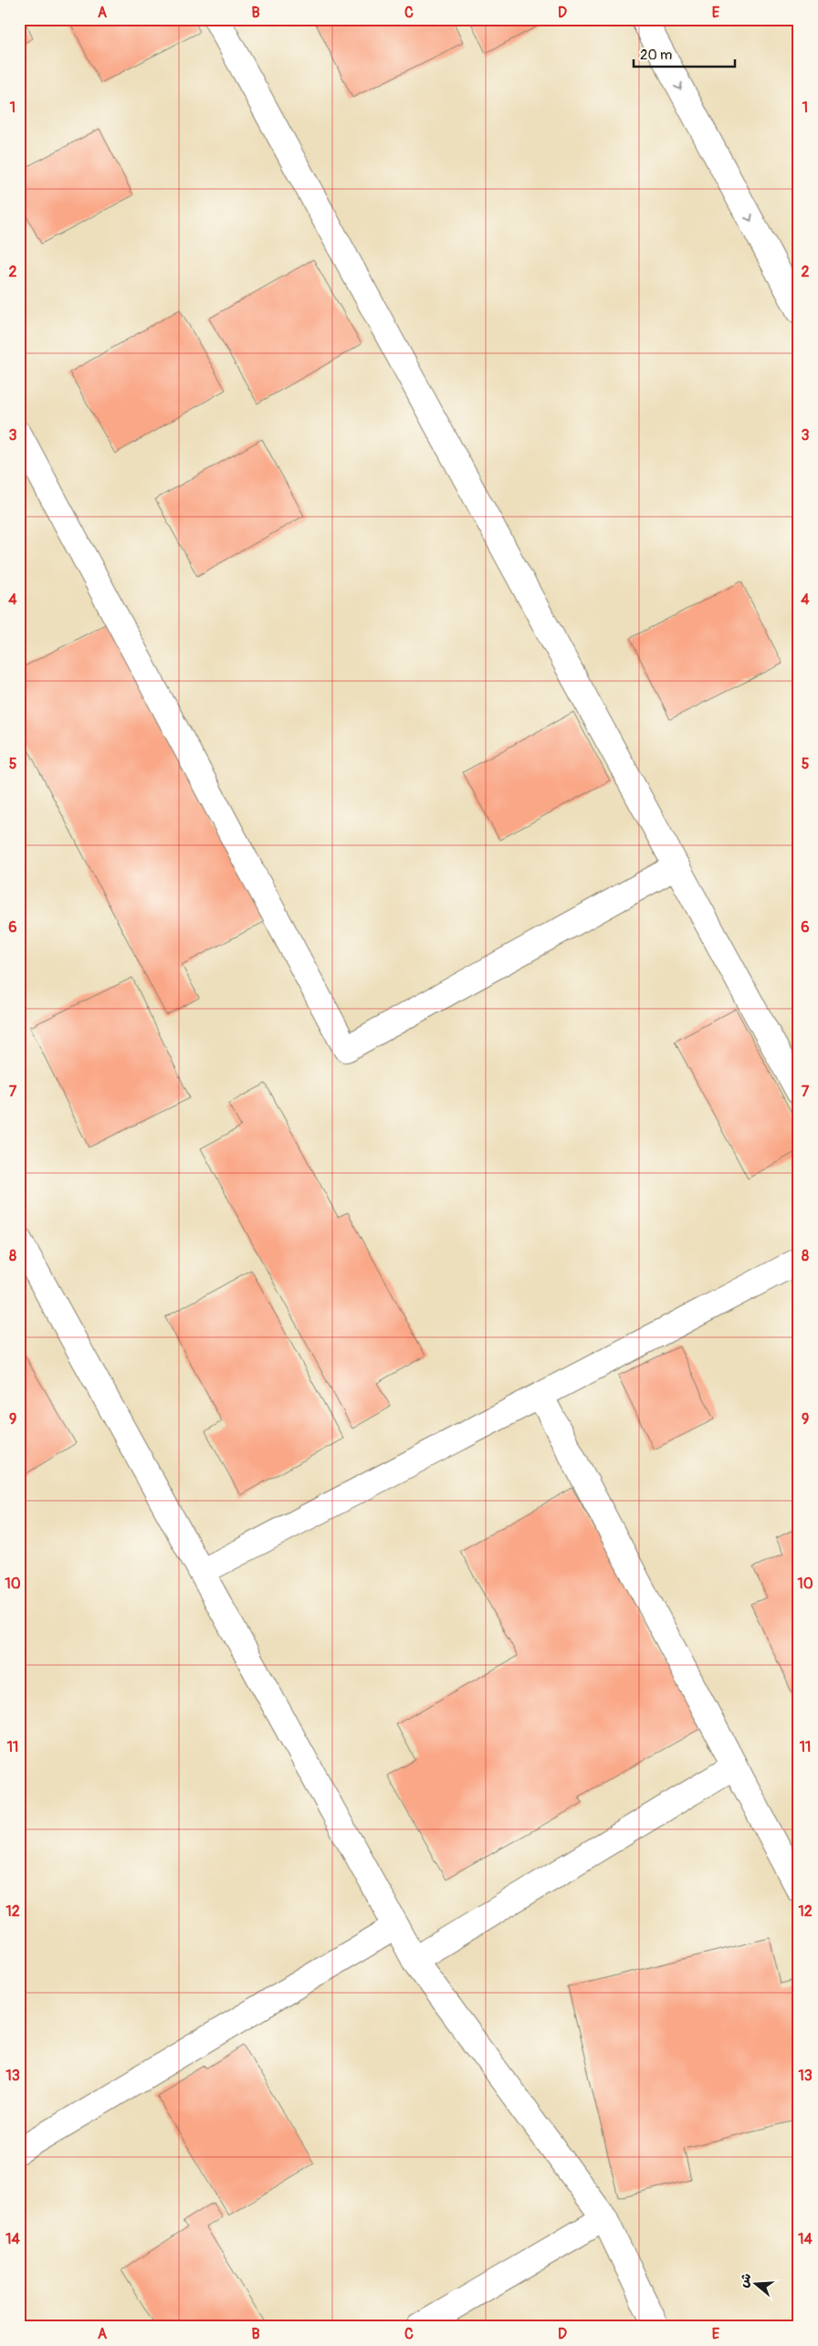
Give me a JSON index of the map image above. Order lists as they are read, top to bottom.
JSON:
{
  "scale_bar": "20 m",
  "north": "left",
  "grid": {
    "columns": [
      "A",
      "B",
      "C",
      "D",
      "E"
    ],
    "rows": [
      "1",
      "2",
      "3",
      "4",
      "5",
      "6",
      "7",
      "8",
      "9",
      "10",
      "11",
      "12",
      "13",
      "14"
    ]
  }
}
